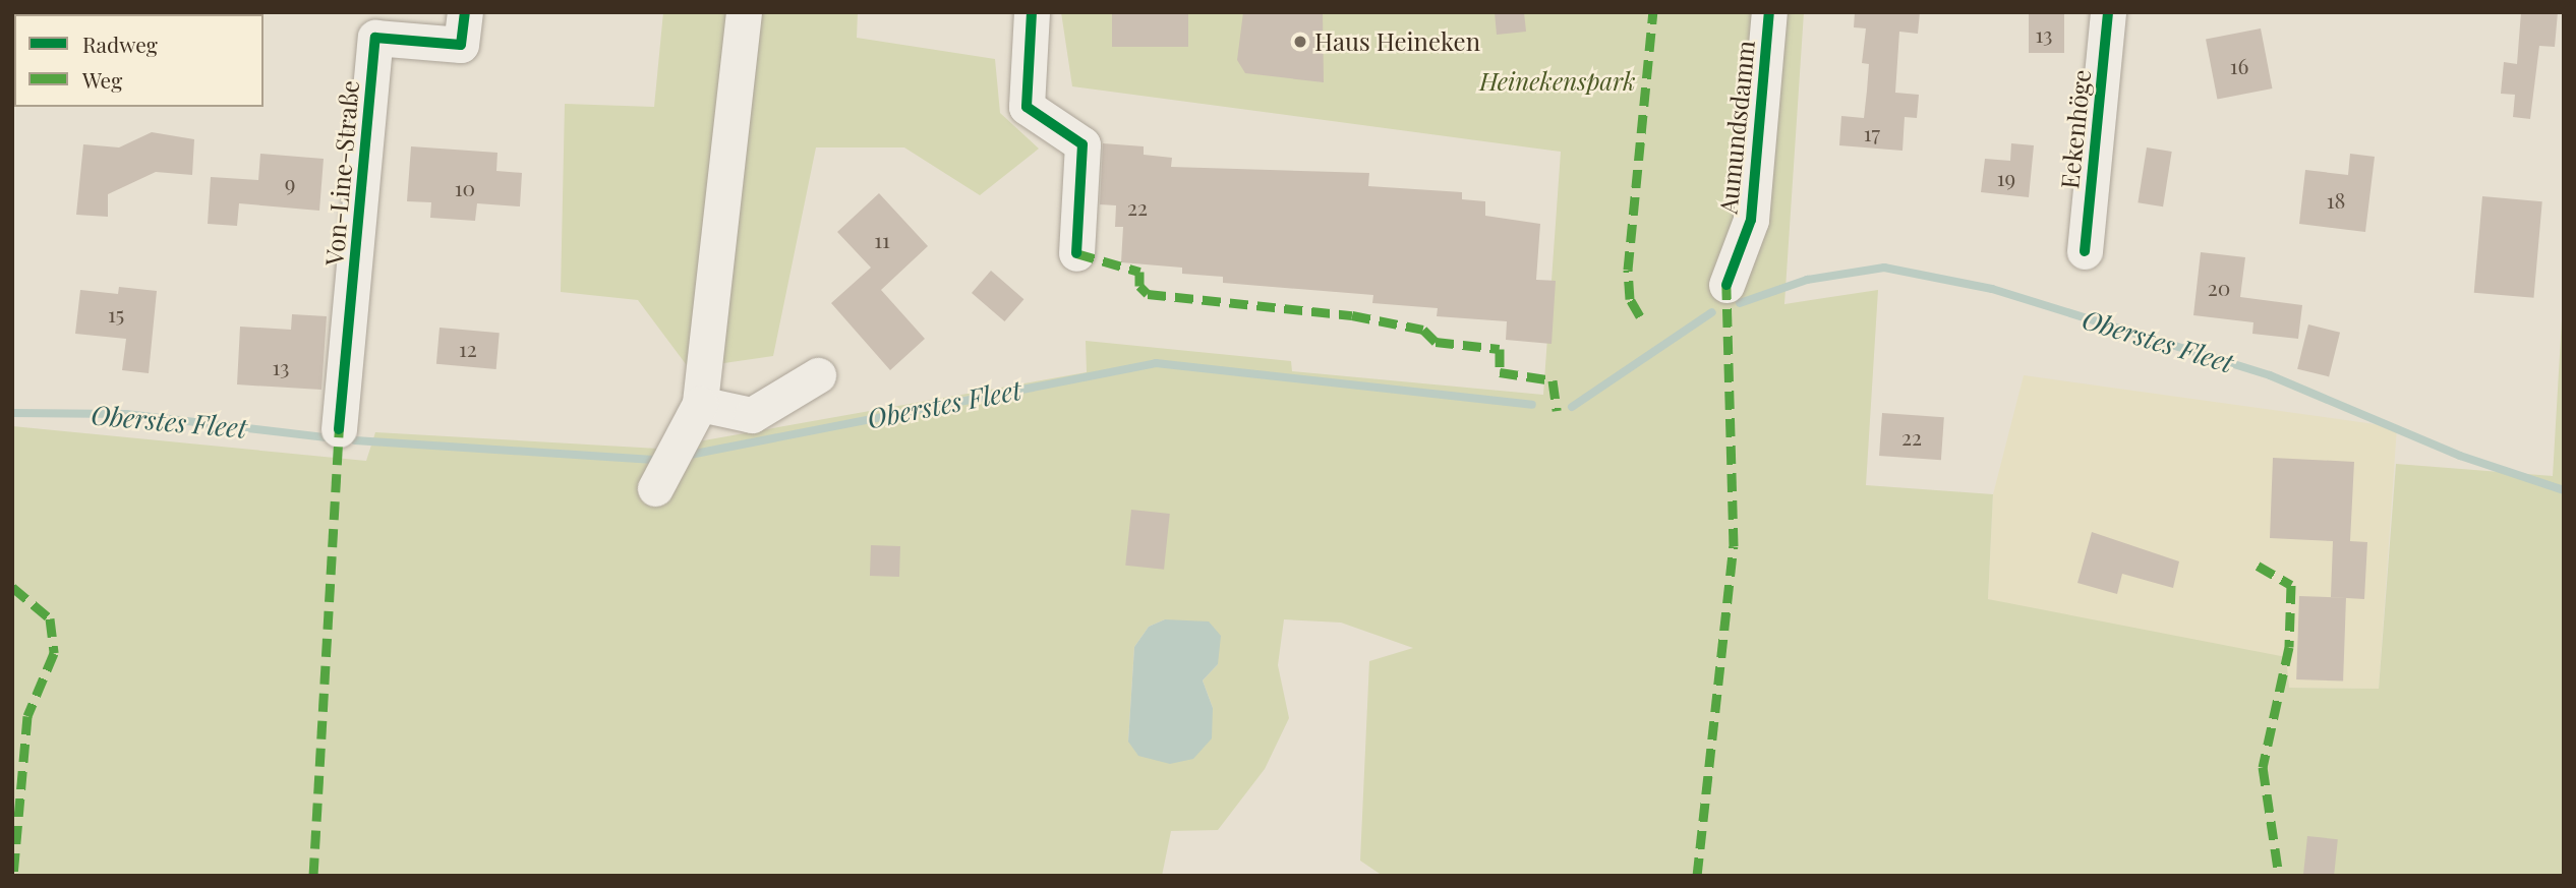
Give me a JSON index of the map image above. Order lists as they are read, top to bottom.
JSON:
{
  "streets": {
    "street": ["Aumundsdamm", "Eekenhöge", "Von-Line-Straße"]
  },
  "water": ["Oberstes Fleet"],
  "parks": ["Heinekenspark"],
  "places": ["Haus Heineken"],
  "house_numbers": [
    "13",
    "16",
    "17",
    "19",
    "9",
    "10",
    "18",
    "22",
    "11",
    "20",
    "15",
    "12",
    "13",
    "22"
  ],
  "legend": ["Radweg", "Weg"]
}
